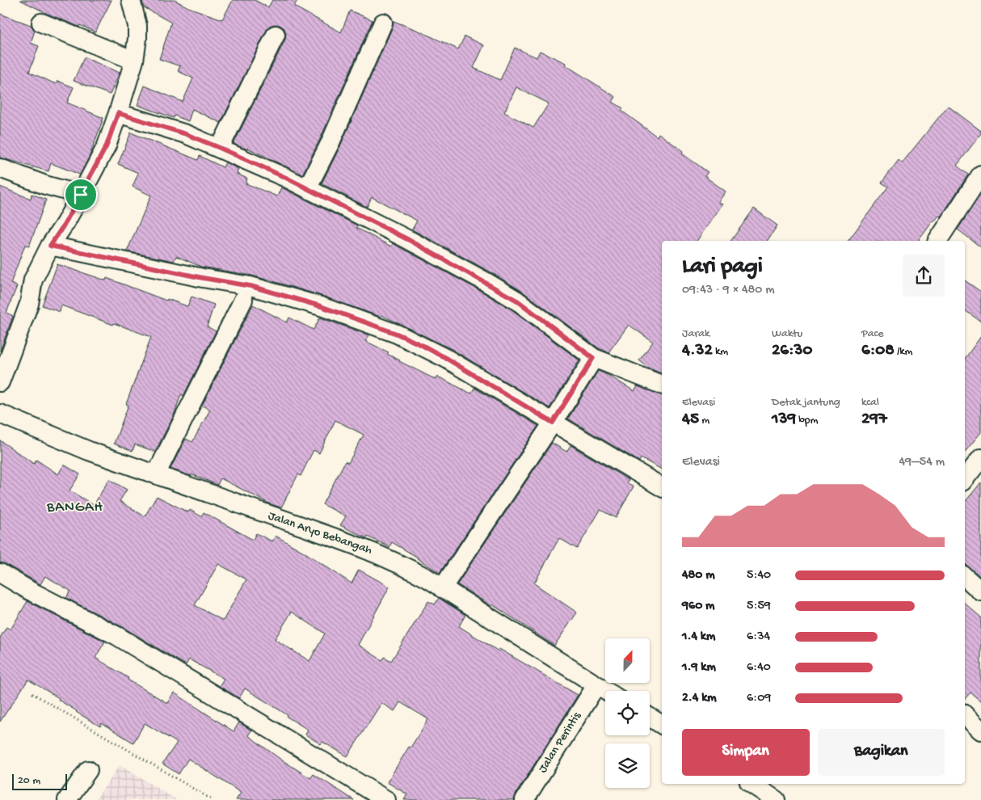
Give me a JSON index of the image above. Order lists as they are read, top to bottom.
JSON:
{
  "streets": {
    "street": ["Jalan Aryo Bebangah", "Jalan Perintis"]
  },
  "crossings": [
    ["Jalan Aryo Bebangah", "Jalan Perintis"]
  ],
  "districts": ["BANGAH"],
  "scale_bar": "20 m",
  "north": "top",
  "page": {
    "heading": ["Lari pagi", "09:43 · 9 × 480 m"],
    "stats": [
      ["Jarak", "4.32 km"],
      ["Waktu", "26:30"],
      ["Pace", "6:08 /km"],
      ["Elevasi", "45 m"],
      ["Detak jantung", "139 bpm"],
      ["kcal", "297"]
    ],
    "chart": ["Elevasi", "49–54 m"],
    "list": [
      {
        "name": "480 m",
        "note": "5:40"
      },
      {
        "name": "960 m",
        "note": "5:59"
      },
      {
        "name": "1.4 km",
        "note": "6:34"
      },
      {
        "name": "1.9 km",
        "note": "6:40"
      },
      {
        "name": "2.4 km",
        "note": "6:09"
      }
    ],
    "buttons": ["Simpan", "Bagikan"],
    "scale": "20 m"
  }
}
